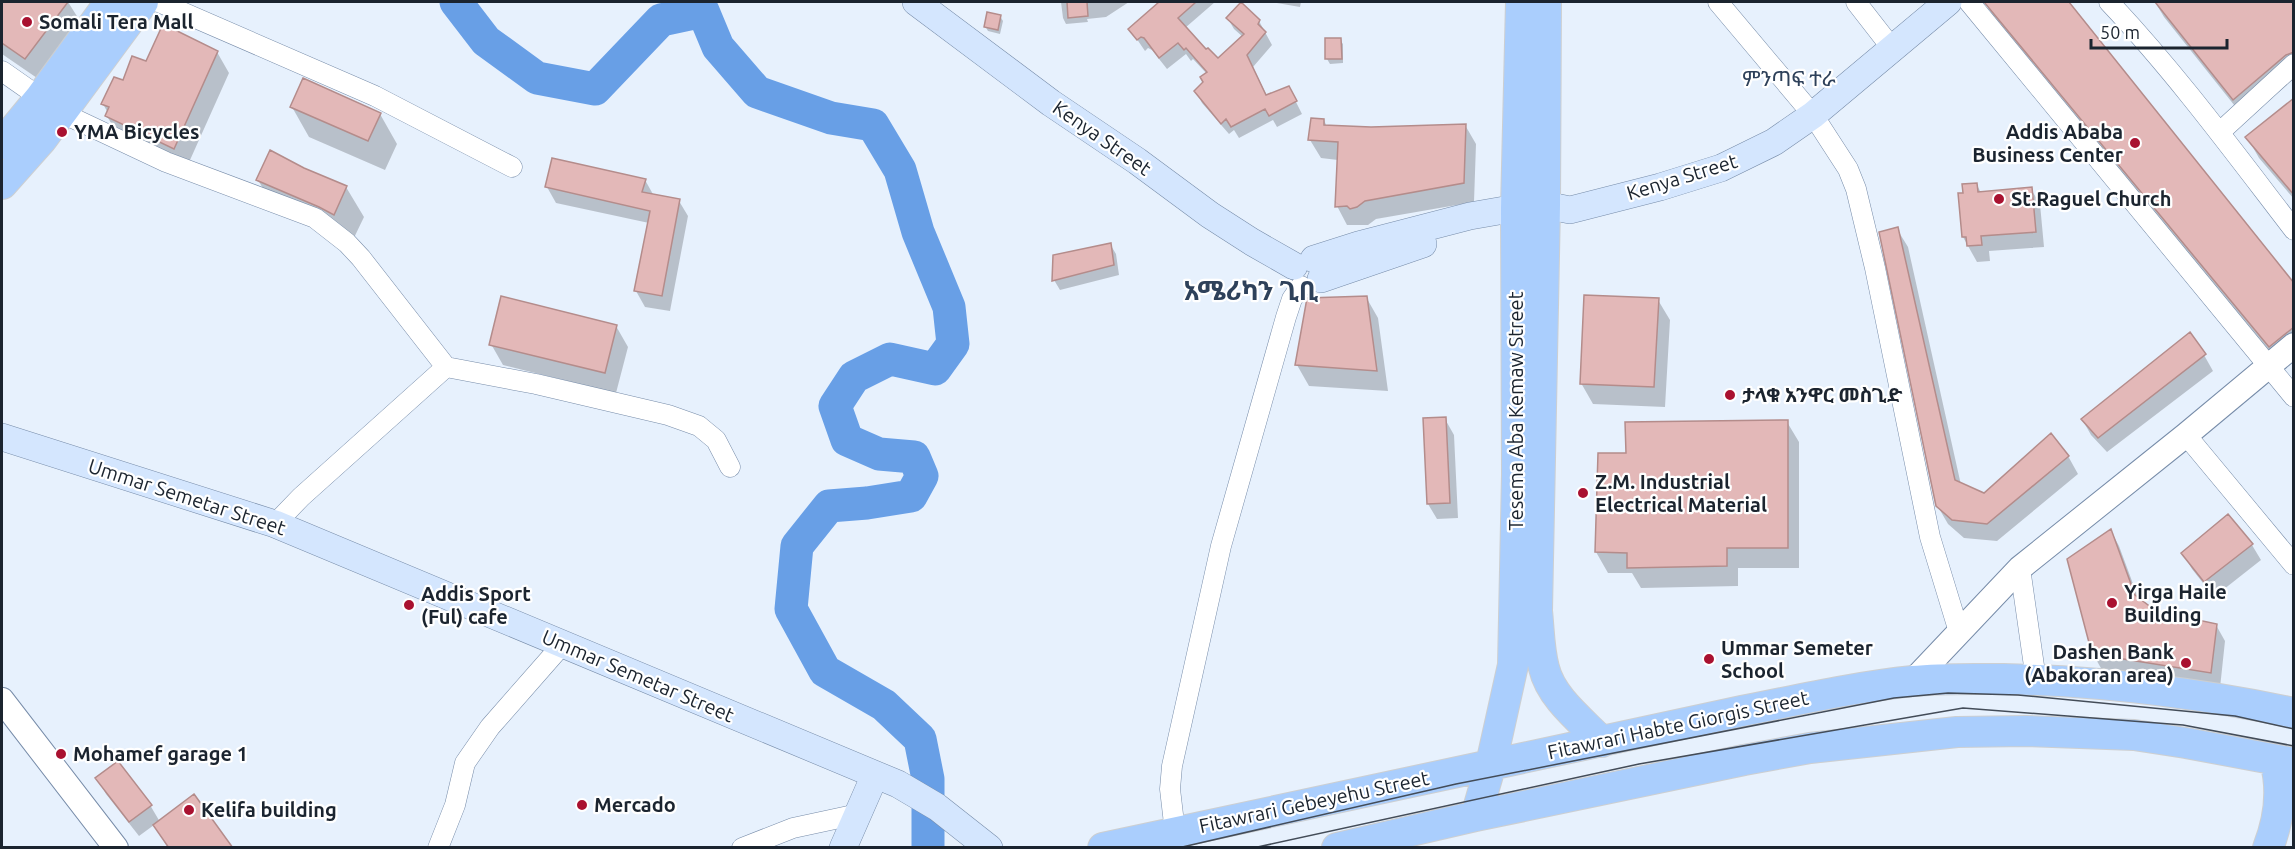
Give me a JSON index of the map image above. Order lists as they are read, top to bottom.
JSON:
{
  "streets": {
    "main road": [
      "Kenya Street",
      "Tesema Aba Kemaw Street",
      "Ummar Semetar Street",
      "Fitawrari Habte Giorgis Street",
      "Fitawrari Gebeyehu Street"
    ]
  },
  "crossings": [
    ["Kenya Street", "Tesema Aba Kemaw Street"],
    ["Tesema Aba Kemaw Street", "Fitawrari Habte Giorgis Street"],
    ["Tesema Aba Kemaw Street", "Fitawrari Gebeyehu Street"],
    ["Fitawrari Habte Giorgis Street", "Fitawrari Gebeyehu Street"]
  ],
  "districts": ["ምንጣፍ ተራ", "አሜሪካን ጊቢ"],
  "places": [
    "Somali Tera Mall",
    "YMA Bicycles",
    "Addis Ababa Business Center",
    "St.Raguel Church",
    "ታላቁ አንዋር መስጊድ",
    "Z.M. Industrial Electrical Material",
    "Yirga Haile Building",
    "Addis Sport (Ful) cafe",
    "Ummar Semeter School",
    "Dashen Bank (Abakoran area)",
    "Mohamef garage 1",
    "Mercado",
    "Kelifa building"
  ],
  "scale_bar": "50 m"
}
